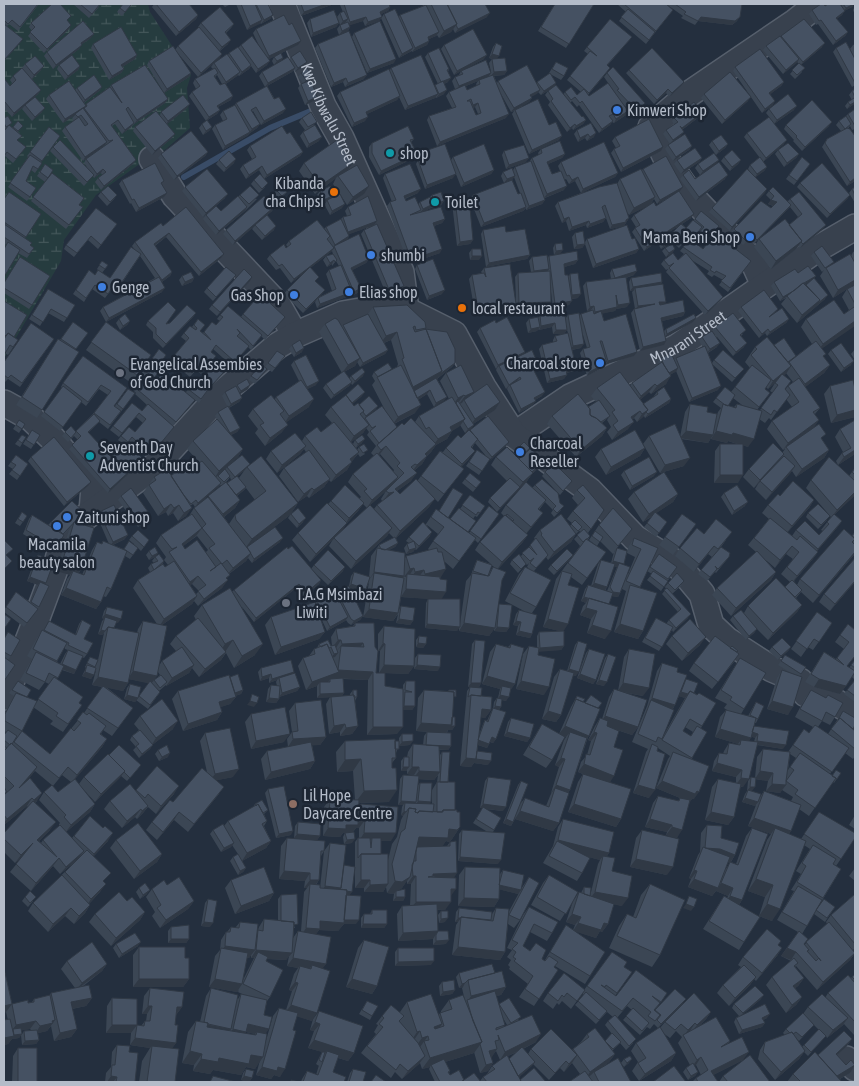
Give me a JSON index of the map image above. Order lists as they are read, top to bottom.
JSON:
{
  "streets": {
    "street": ["Kwa Kibwalu Street", "Mnarani Street"]
  },
  "places": [
    "Kimweri Shop",
    "shop",
    "Kibanda cha Chipsi",
    "Toilet",
    "Mama Beni Shop",
    "shumbi",
    "Genge",
    "Elias shop",
    "Gas Shop",
    "local restaurant",
    "Charcoal store",
    "Evangelical Assembies of God Church",
    "Charcoal Reseller",
    "Seventh Day Adventist Church",
    "Zaituni shop",
    "Macamila beauty salon",
    "T.A.G Msimbazi Liwiti",
    "Lil Hope Daycare Centre"
  ]
}
